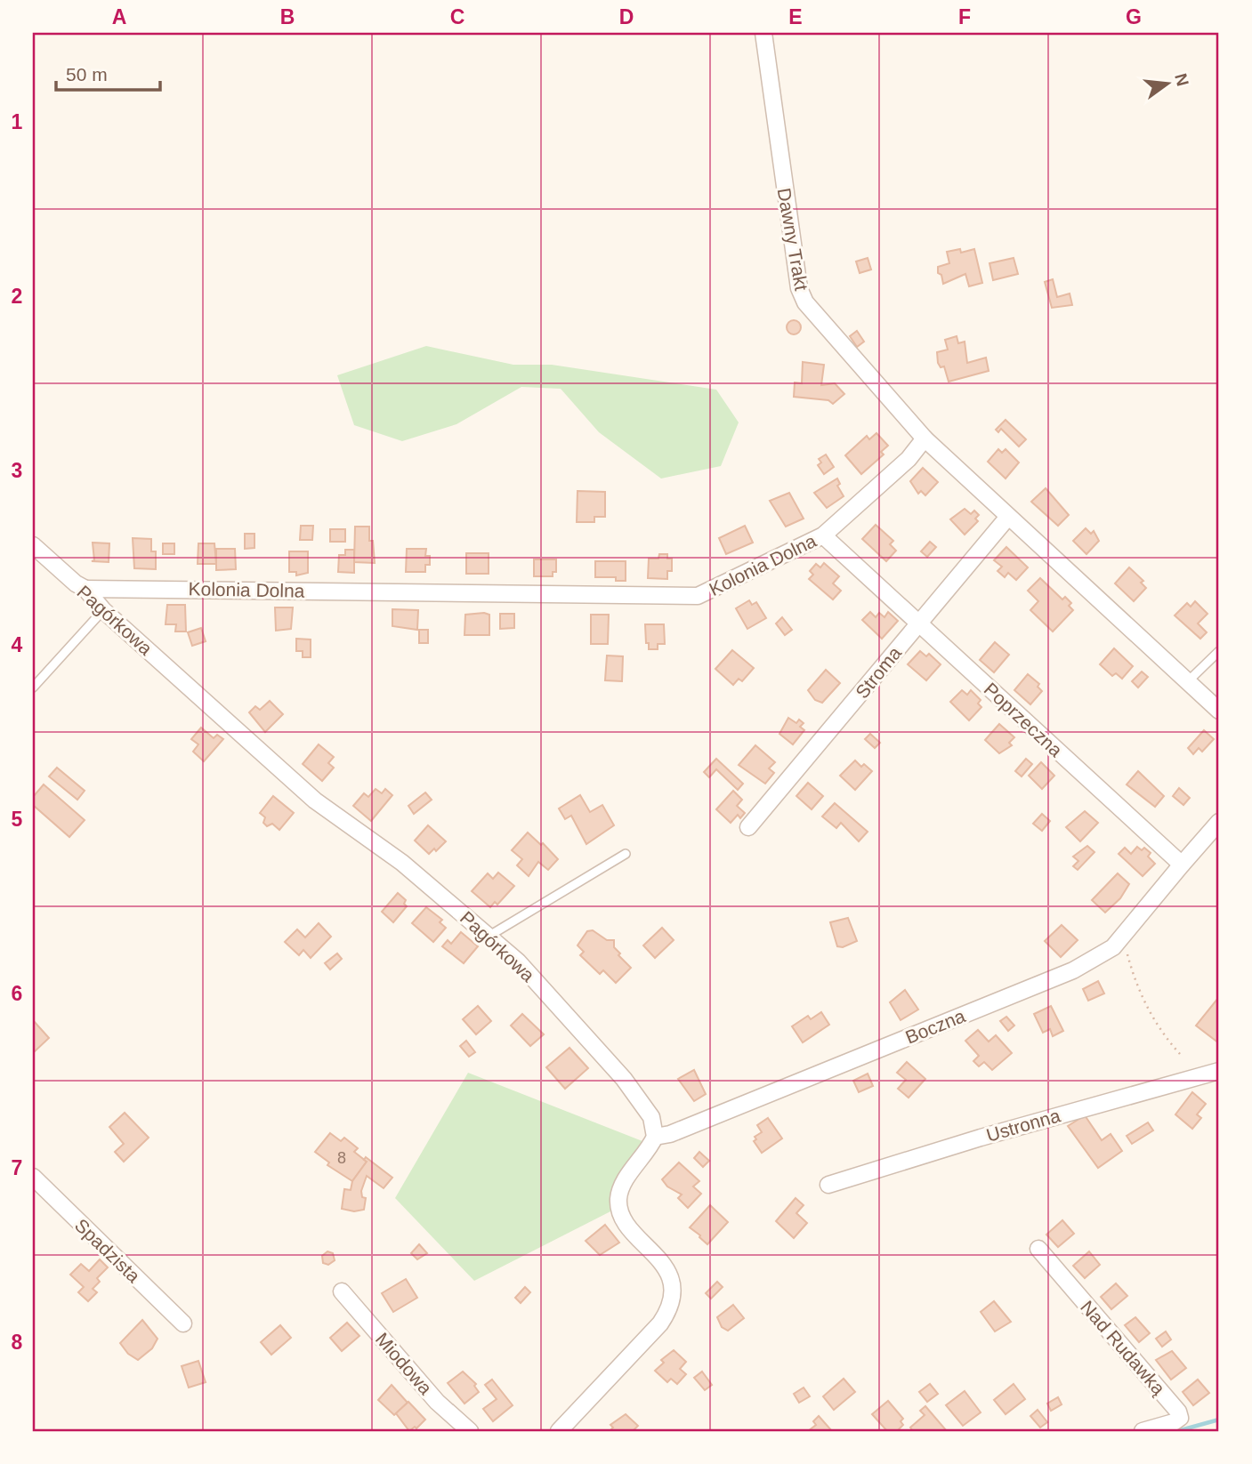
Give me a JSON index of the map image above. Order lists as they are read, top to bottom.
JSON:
{
  "streets": {
    "street": [
      "Dawny Trakt",
      "Kolonia Dolna",
      "Pagórkowa",
      "Stroma",
      "Poprzeczna",
      "Boczna",
      "Ustronna",
      "Spadzista",
      "Nad Rudawką",
      "Miodowa"
    ]
  },
  "crossings": [
    ["Dawny Trakt", "Kolonia Dolna"],
    ["Kolonia Dolna", "Pagórkowa"],
    ["Kolonia Dolna", "Poprzeczna"],
    ["Pagórkowa", "Boczna"],
    ["Stroma", "Poprzeczna"],
    ["Poprzeczna", "Boczna"]
  ],
  "house_numbers": ["8"],
  "scale_bar": "50 m",
  "north": "right",
  "grid": {
    "columns": [
      "A",
      "B",
      "C",
      "D",
      "E",
      "F",
      "G"
    ],
    "rows": [
      "1",
      "2",
      "3",
      "4",
      "5",
      "6",
      "7",
      "8"
    ]
  }
}
